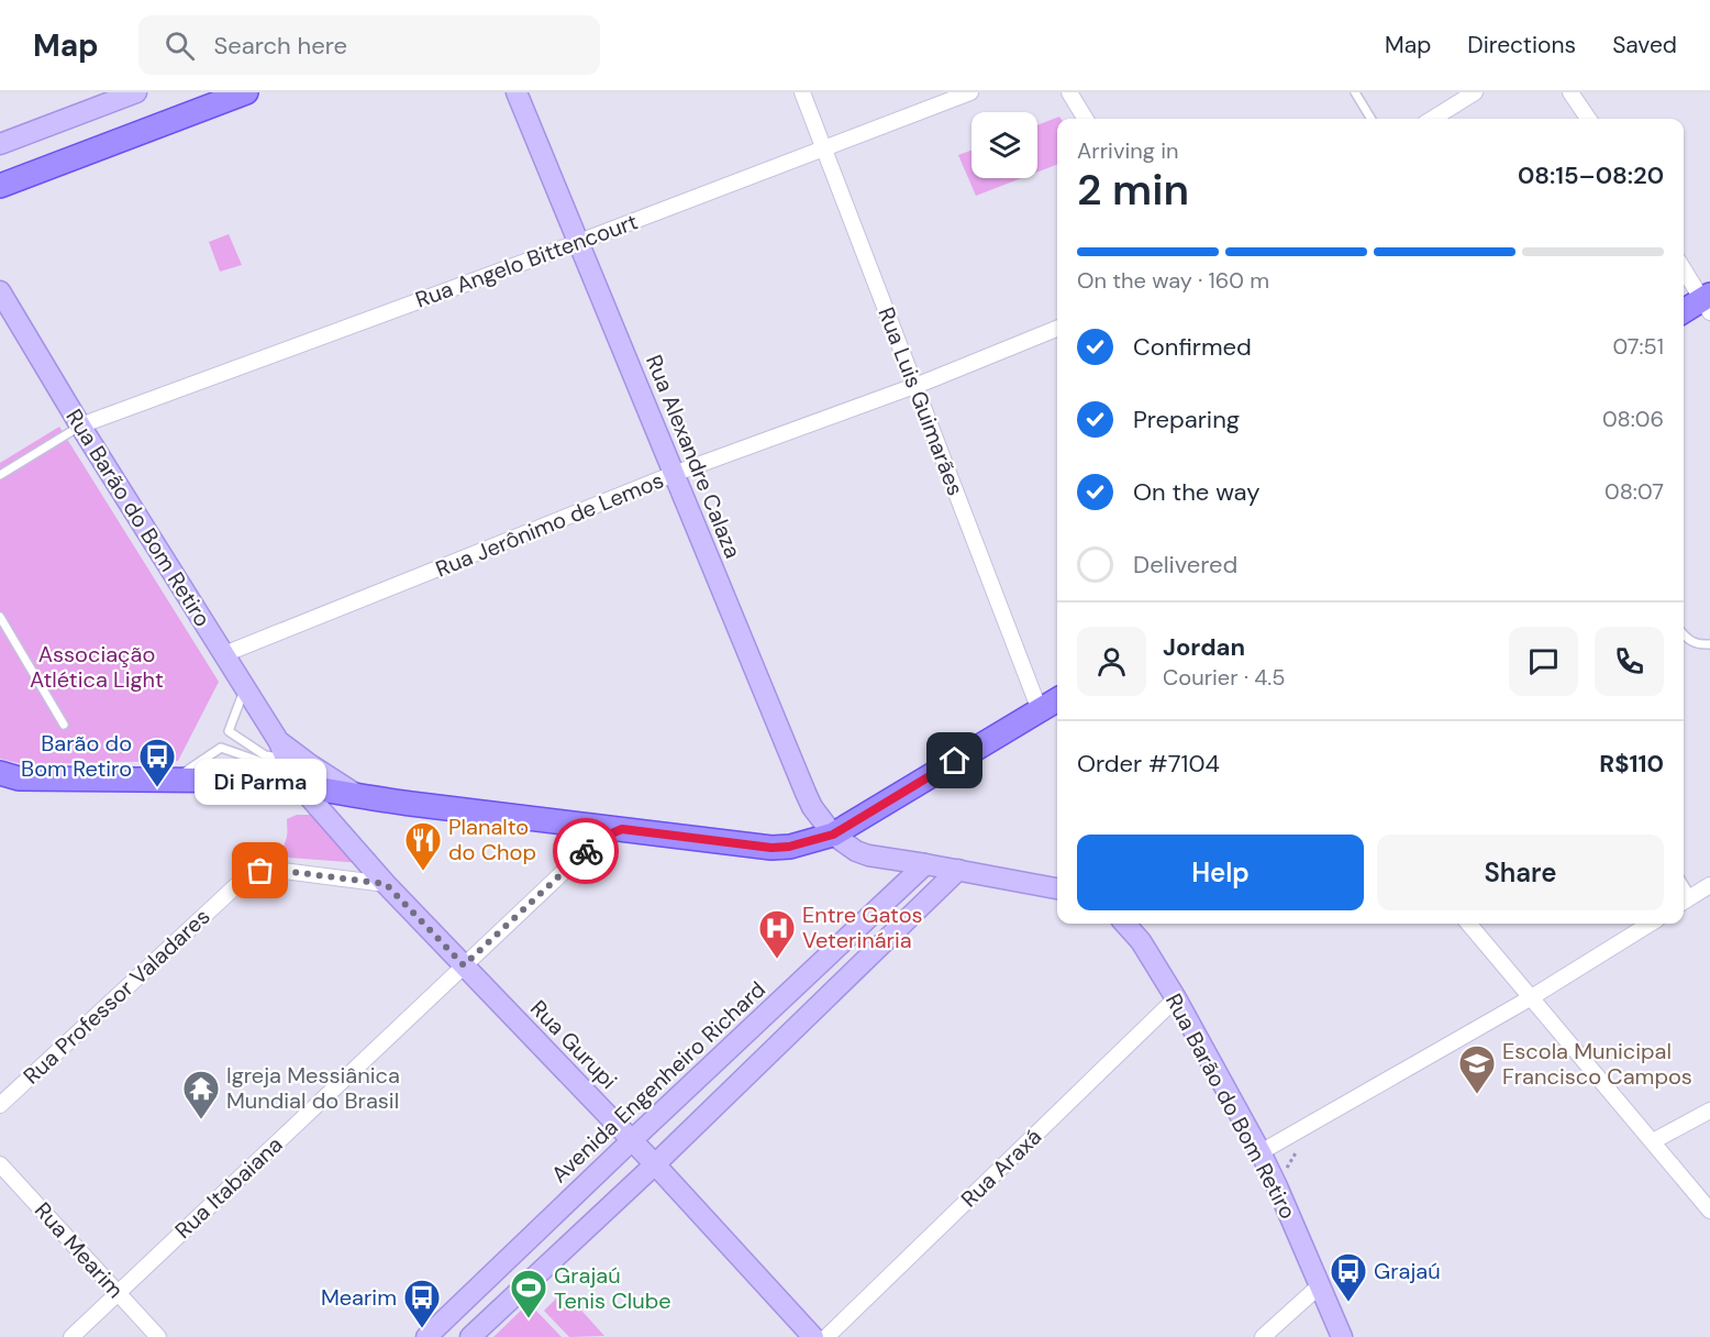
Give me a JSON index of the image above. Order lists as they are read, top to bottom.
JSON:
{
  "streets": {
    "main road": [
      "Rua Alexandre Calaza",
      "Rua Barão do Bom Retiro",
      "Rua Gurupi",
      "Avenida Engenheiro Richard"
    ],
    "street": [
      "Rua Angelo Bittencourt",
      "Rua Luis Guimarães",
      "Rua Jerônimo de Lemos",
      "Rua Professor Valadares",
      "Rua Araxá",
      "Rua Itabaiana",
      "Rua Mearim"
    ]
  },
  "crossings": [
    ["Rua Angelo Bittencourt", "Rua Luis Guimarães"],
    ["Rua Angelo Bittencourt", "Rua Alexandre Calaza"],
    ["Rua Angelo Bittencourt", "Rua Barão do Bom Retiro"],
    ["Rua Luis Guimarães", "Rua Barão do Bom Retiro"],
    ["Rua Luis Guimarães", "Rua Jerônimo de Lemos"],
    ["Rua Alexandre Calaza", "Rua Barão do Bom Retiro"],
    ["Rua Alexandre Calaza", "Rua Jerônimo de Lemos"],
    ["Rua Barão do Bom Retiro", "Rua Jerônimo de Lemos"],
    ["Rua Barão do Bom Retiro", "Rua Gurupi"],
    ["Rua Barão do Bom Retiro", "Rua Araxá"],
    ["Rua Barão do Bom Retiro", "Rua Itabaiana"],
    ["Rua Professor Valadares", "Rua Gurupi"],
    ["Rua Gurupi", "Avenida Engenheiro Richard"],
    ["Rua Gurupi", "Rua Itabaiana"],
    ["Rua Itabaiana", "Rua Mearim"]
  ],
  "parks": ["Associação Atlética Light"],
  "places": {
    "bus stop": ["Barão do Bom Retiro", "Grajaú", "Mearim"],
    "other": ["Di Parma"],
    "restaurant": ["Planalto do Chop"],
    "hospital": ["Entre Gatos Veterinária"],
    "school or university": ["Escola Municipal Francisco Campos"],
    "temple": ["Igreja Messiânica Mundial do Brasil"],
    "sports": ["Grajaú Tenis Clube"]
  },
  "page": {
    "header": "Map",
    "search": "Search here",
    "nav": ["Map", "Directions", "Saved"],
    "heading": ["2 min", "Arriving in", "08:15–08:20"],
    "panel": [
      "Jordan",
      "Courier · 4.5",
      "Order #7104",
      "R$110"
    ],
    "bar": "On the way · 160 m",
    "list": [
      ["Confirmed", "07:51"],
      ["Preparing", "08:06"],
      ["On the way", "08:07"],
      "Delivered"
    ],
    "bubble": "Di Parma",
    "buttons": ["Help", "Share"]
  }
}
